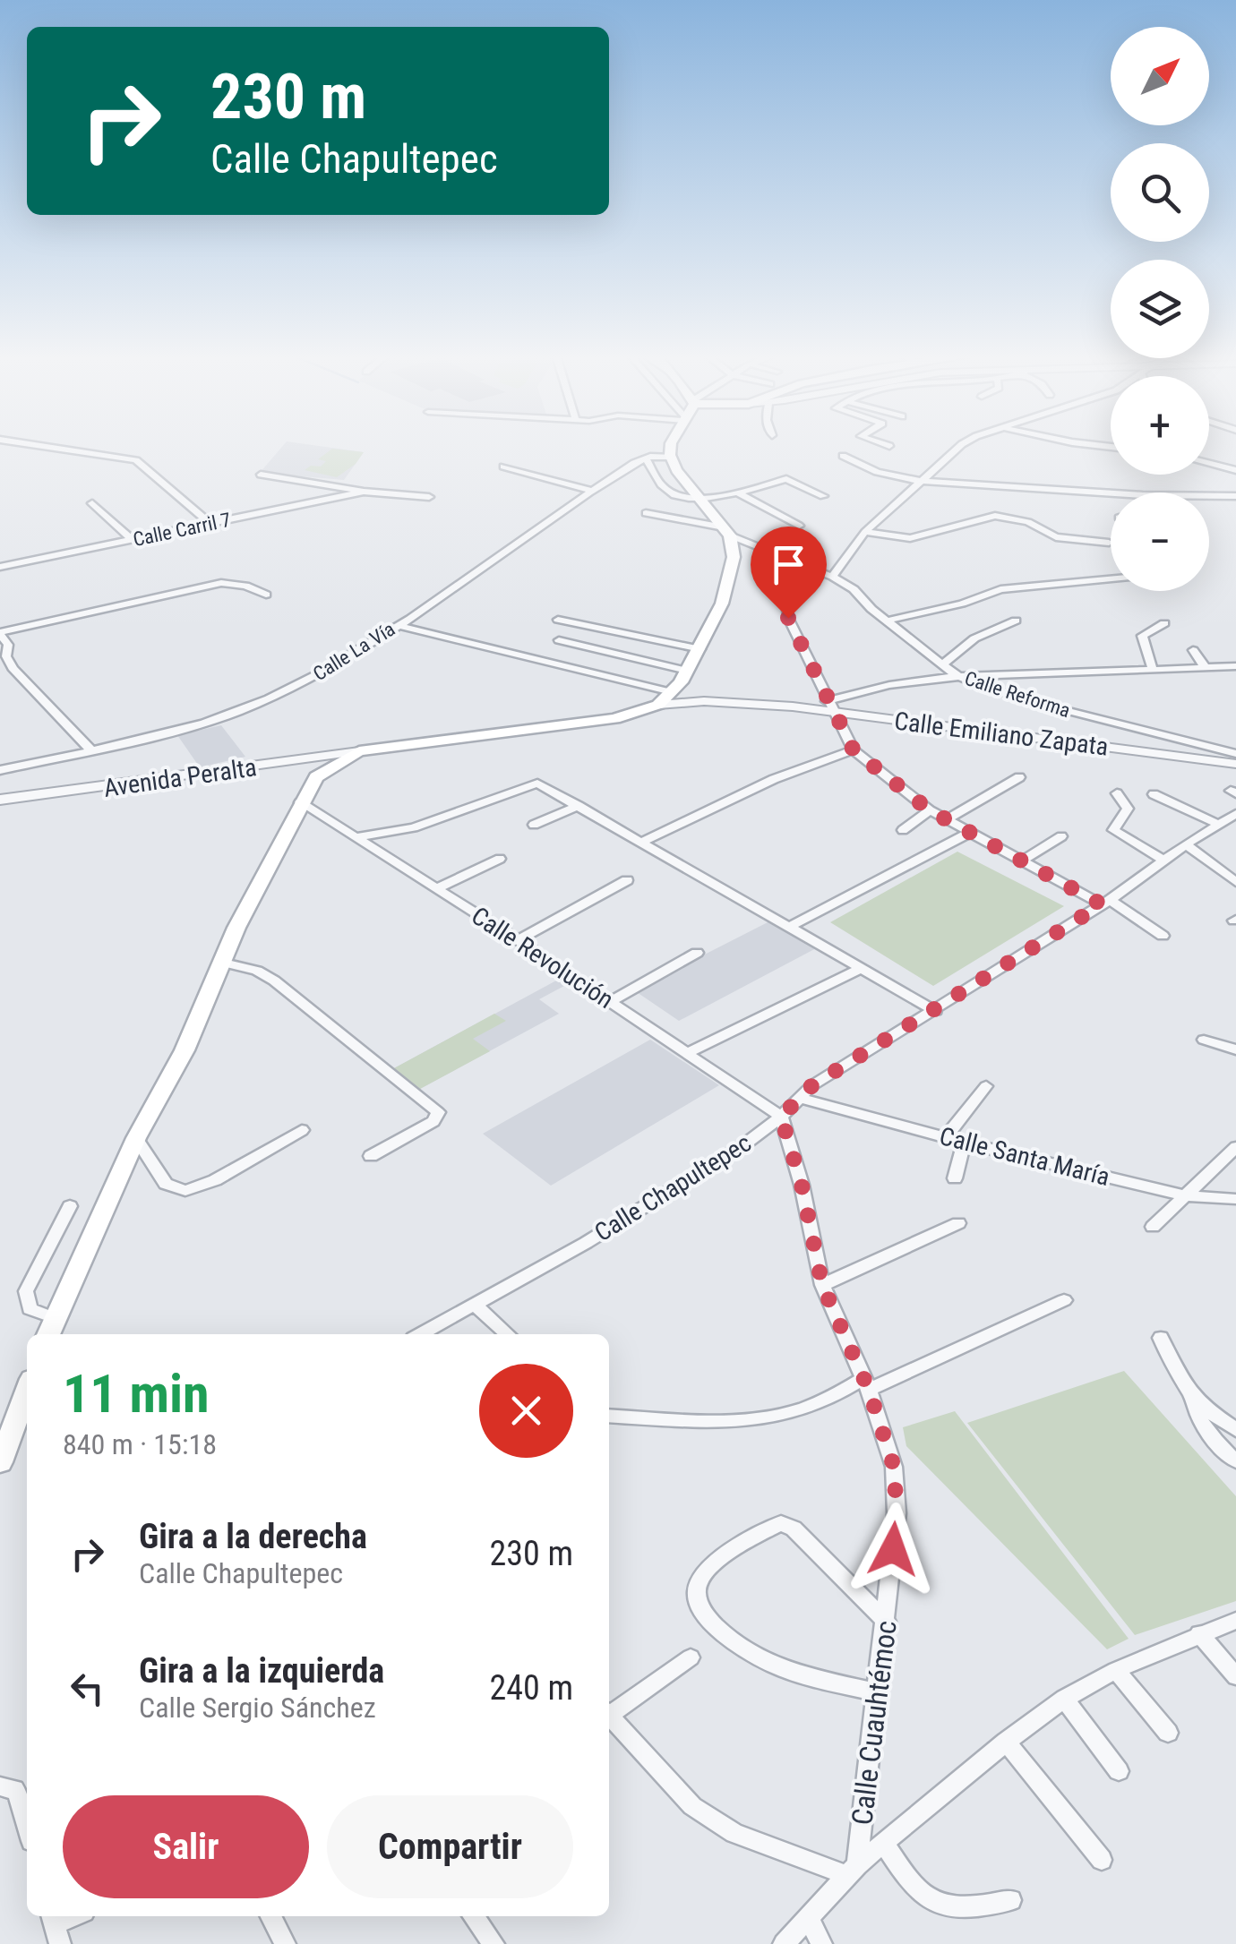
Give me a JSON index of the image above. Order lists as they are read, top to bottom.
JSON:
{
  "streets": {
    "street": [
      "Calle Carril 7",
      "Calle La Vía",
      "Calle Reforma",
      "Calle Emiliano Zapata",
      "Avenida Peralta",
      "Calle Revolución",
      "Calle Santa María",
      "Calle Chapultepec",
      "Calle Cuauhtémoc"
    ]
  },
  "crossings": [
    ["Calle Revolución", "Calle Chapultepec"],
    ["Calle Revolución", "Calle Cuauhtémoc"],
    ["Calle Santa María", "Calle Chapultepec"],
    ["Calle Chapultepec", "Calle Cuauhtémoc"]
  ],
  "north": "top right",
  "page": {
    "map_buttons": ["+", "−"],
    "turn": ["230 m", "Calle Chapultepec"],
    "heading": ["11 min", "840 m · 15:18"],
    "list": [
      {
        "name": "Gira a la derecha",
        "note": "Calle Chapultepec",
        "value": "230 m"
      },
      {
        "name": "Gira a la izquierda",
        "note": "Calle Sergio Sánchez",
        "value": "240 m"
      }
    ],
    "buttons": ["Salir", "Compartir"]
  }
}
